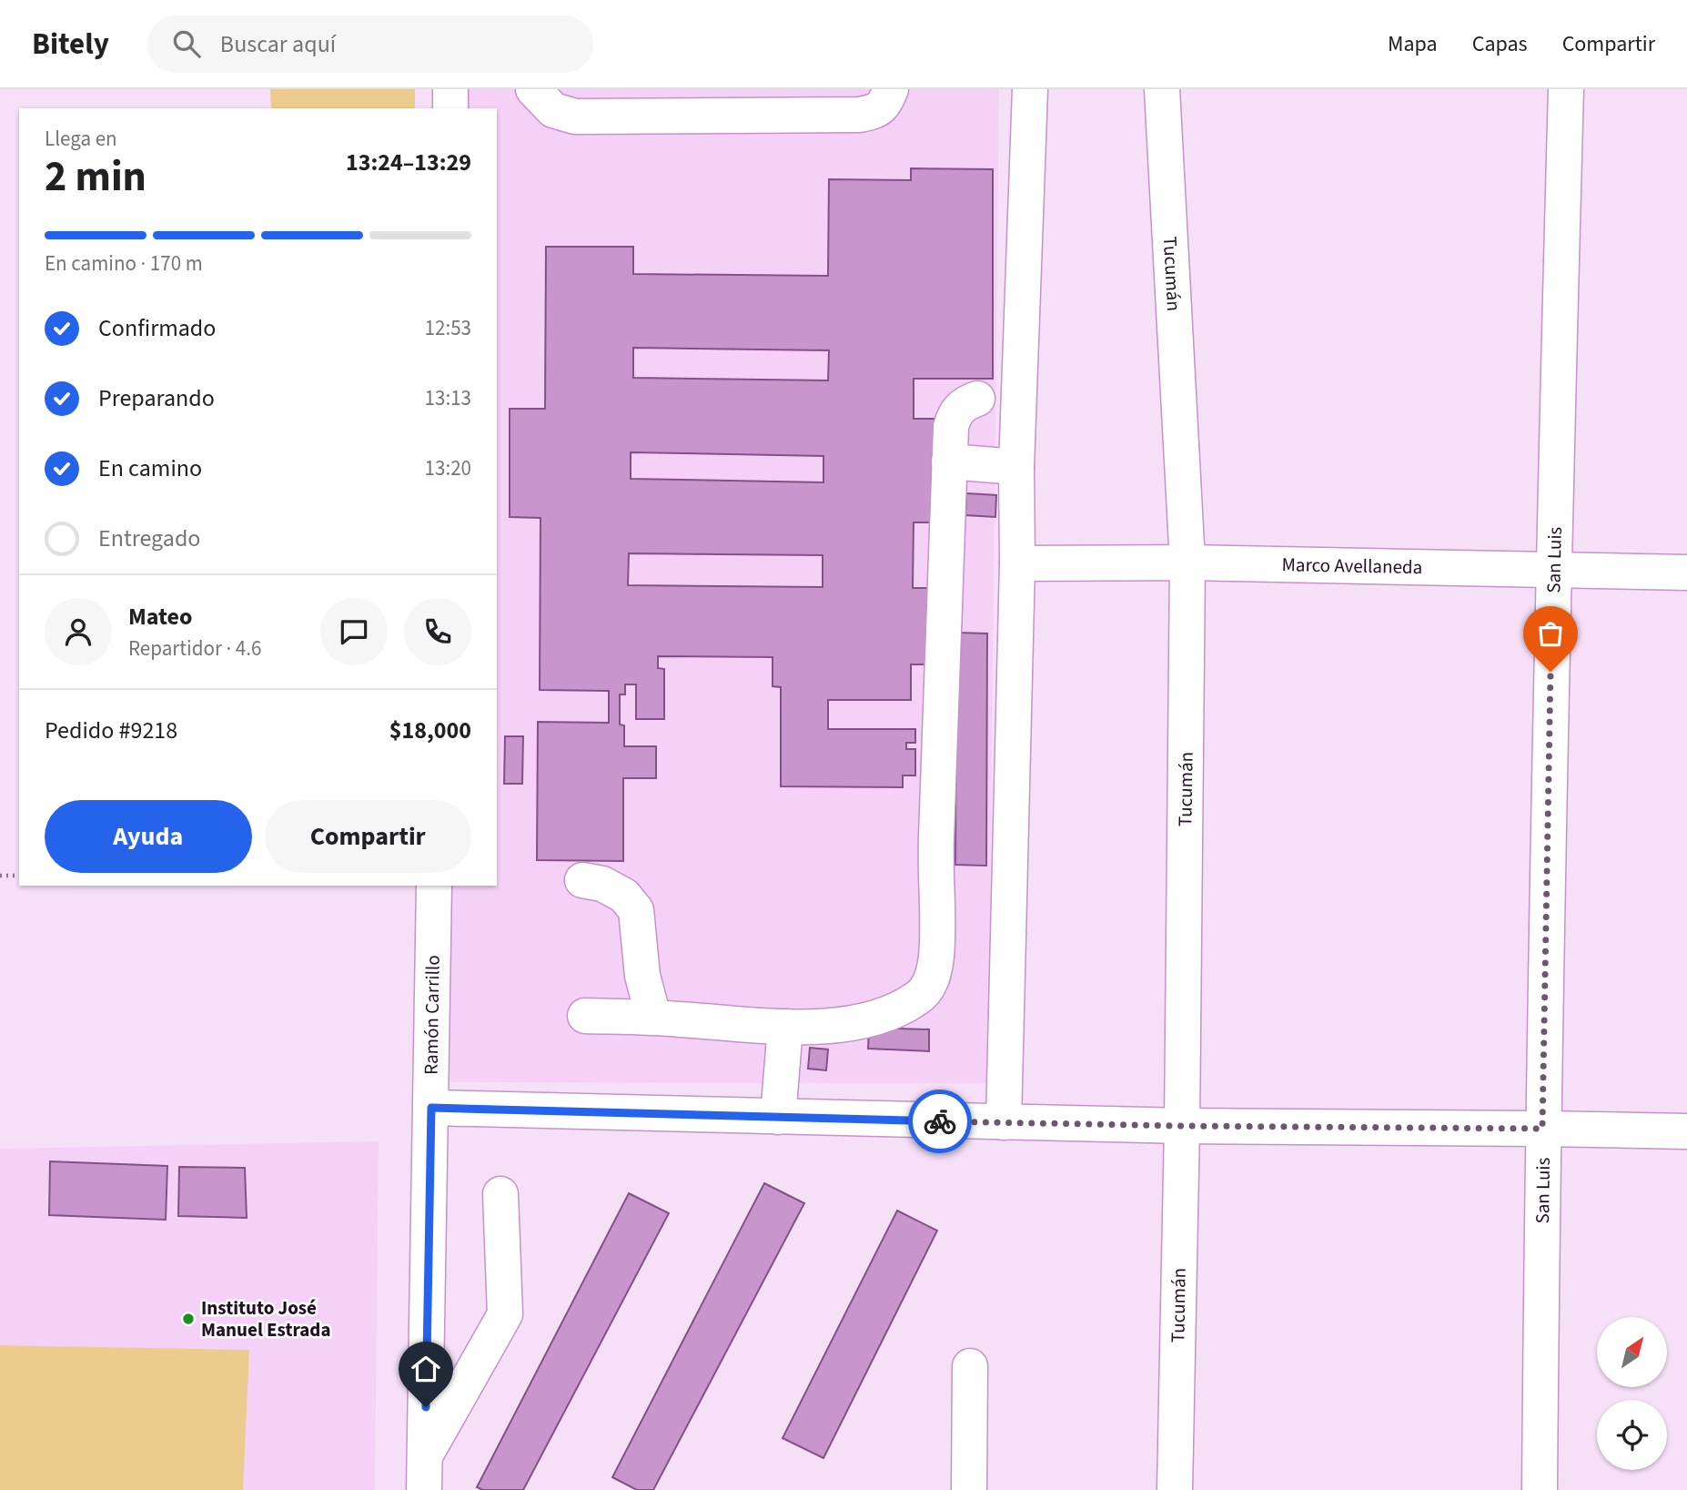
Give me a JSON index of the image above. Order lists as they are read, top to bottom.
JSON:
{
  "streets": {
    "street": [
      "Tucumán",
      "San Luis",
      "Marco Avellaneda",
      "Ramón Carrillo"
    ]
  },
  "crossings": [
    ["Tucumán", "Marco Avellaneda"],
    ["San Luis", "Marco Avellaneda"]
  ],
  "places": ["Instituto José Manuel Estrada"],
  "north": "top right",
  "page": {
    "header": "Bitely",
    "search": "Buscar aquí",
    "nav": ["Mapa", "Capas", "Compartir"],
    "heading": ["2 min", "Llega en", "13:24–13:29"],
    "panel": [
      "Mateo",
      "Repartidor · 4.6",
      "Pedido #9218",
      "$18,000"
    ],
    "bar": "En camino · 170 m",
    "list": [
      ["Confirmado", "12:53"],
      ["Preparando", "13:13"],
      ["En camino", "13:20"],
      "Entregado"
    ],
    "buttons": ["Ayuda", "Compartir"]
  }
}
